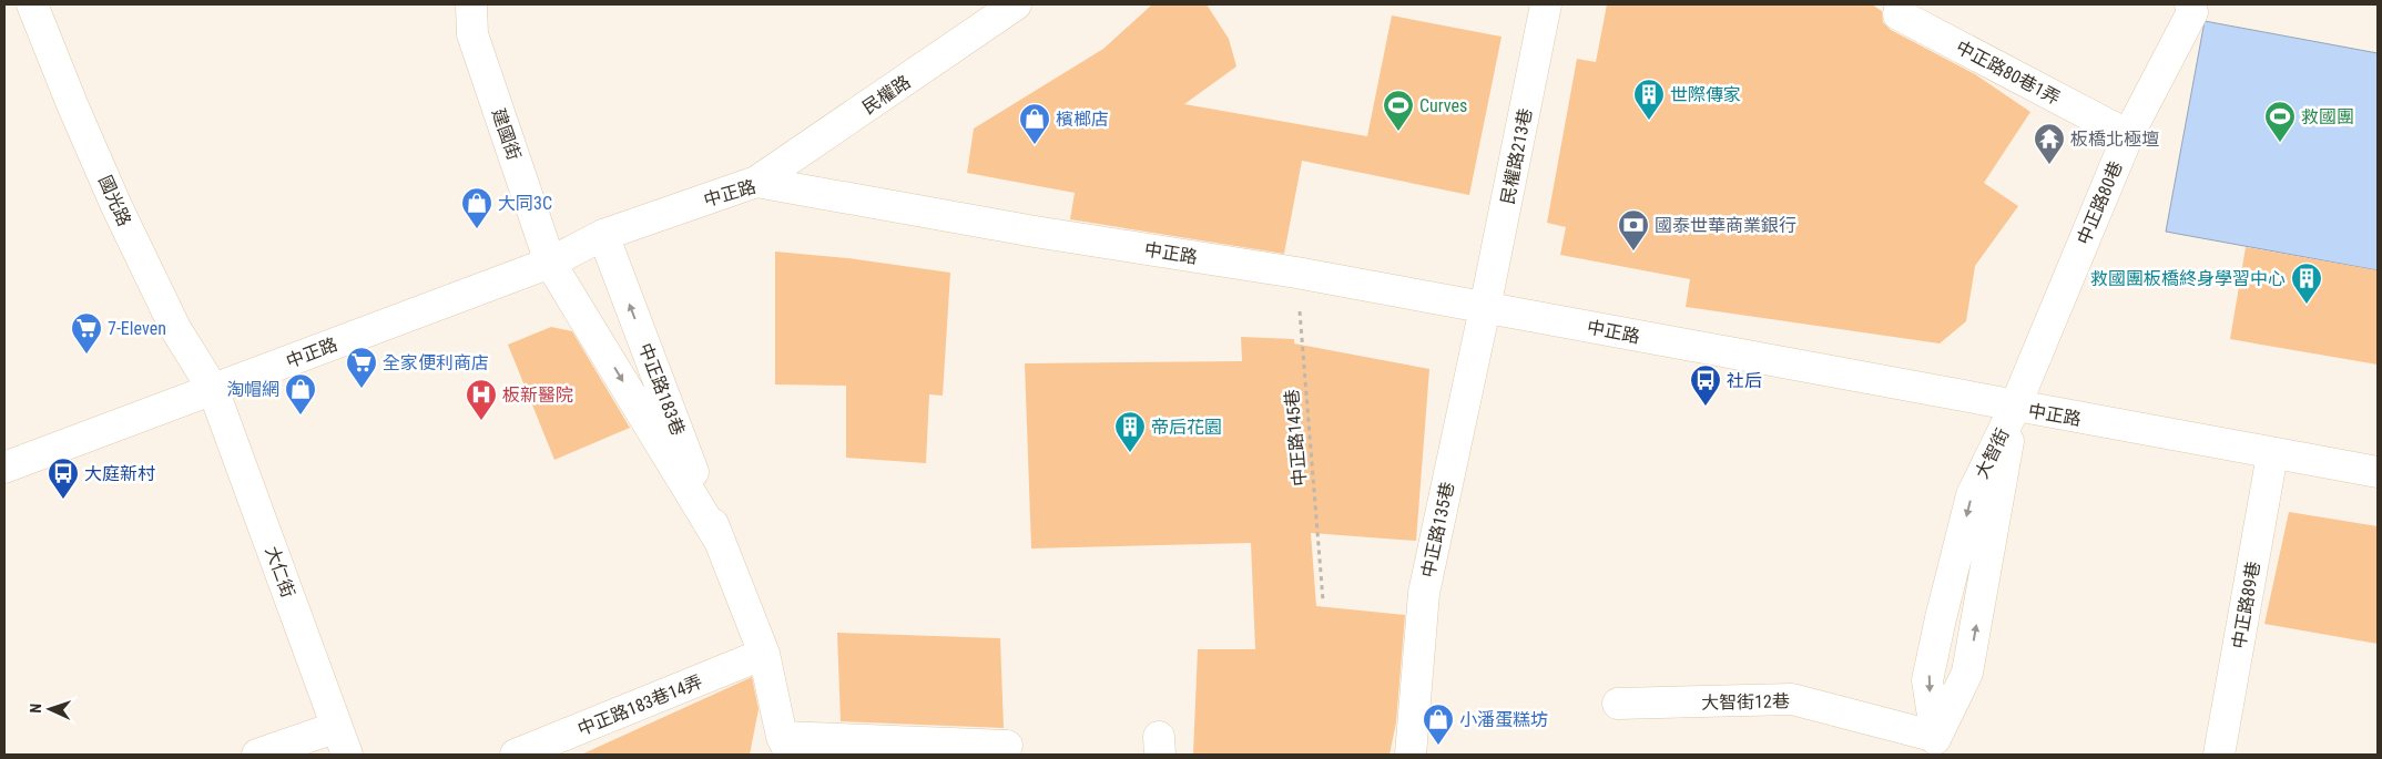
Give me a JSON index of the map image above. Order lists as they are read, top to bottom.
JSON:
{
  "streets": {
    "street": [
      "中正路80巷1弄",
      "民權路",
      "建國街",
      "民權路213巷",
      "中正路",
      "國光路",
      "中正路80巷",
      "中正路183巷",
      "大智街",
      "中正路135巷",
      "大仁街",
      "中正路89巷",
      "大智街12巷",
      "中正路183巷14弄"
    ],
    "path": ["中正路145巷"]
  },
  "crossings": [
    ["中正路80巷1弄", "中正路80巷"],
    ["民權路", "中正路"],
    ["建國街", "中正路"],
    ["建國街", "中正路183巷"],
    ["民權路213巷", "中正路"],
    ["民權路213巷", "中正路135巷"],
    ["中正路", "國光路"],
    ["中正路", "中正路80巷"],
    ["中正路", "中正路183巷"],
    ["中正路", "中正路145巷"],
    ["中正路", "大智街"],
    ["中正路", "中正路135巷"],
    ["中正路", "大仁街"],
    ["中正路", "中正路89巷"],
    ["國光路", "大仁街"],
    ["中正路80巷", "大智街"],
    ["中正路183巷", "中正路183巷14弄"],
    ["大智街", "大智街12巷"]
  ],
  "places": {
    "building": ["世際傳家", "救國團板橋終身學習中心", "帝后花園"],
    "sports": ["Curves", "救國團"],
    "shop": [
      "檳榔店",
      "大同3C",
      "淘帽網",
      "小潘蛋糕坊"
    ],
    "temple": ["板橋北極壇"],
    "bank": ["國泰世華商業銀行"],
    "supermarket": ["7-Eleven", "全家便利商店"],
    "bus stop": ["社后", "大庭新村"],
    "hospital": ["板新醫院"]
  },
  "north": "left"
}
